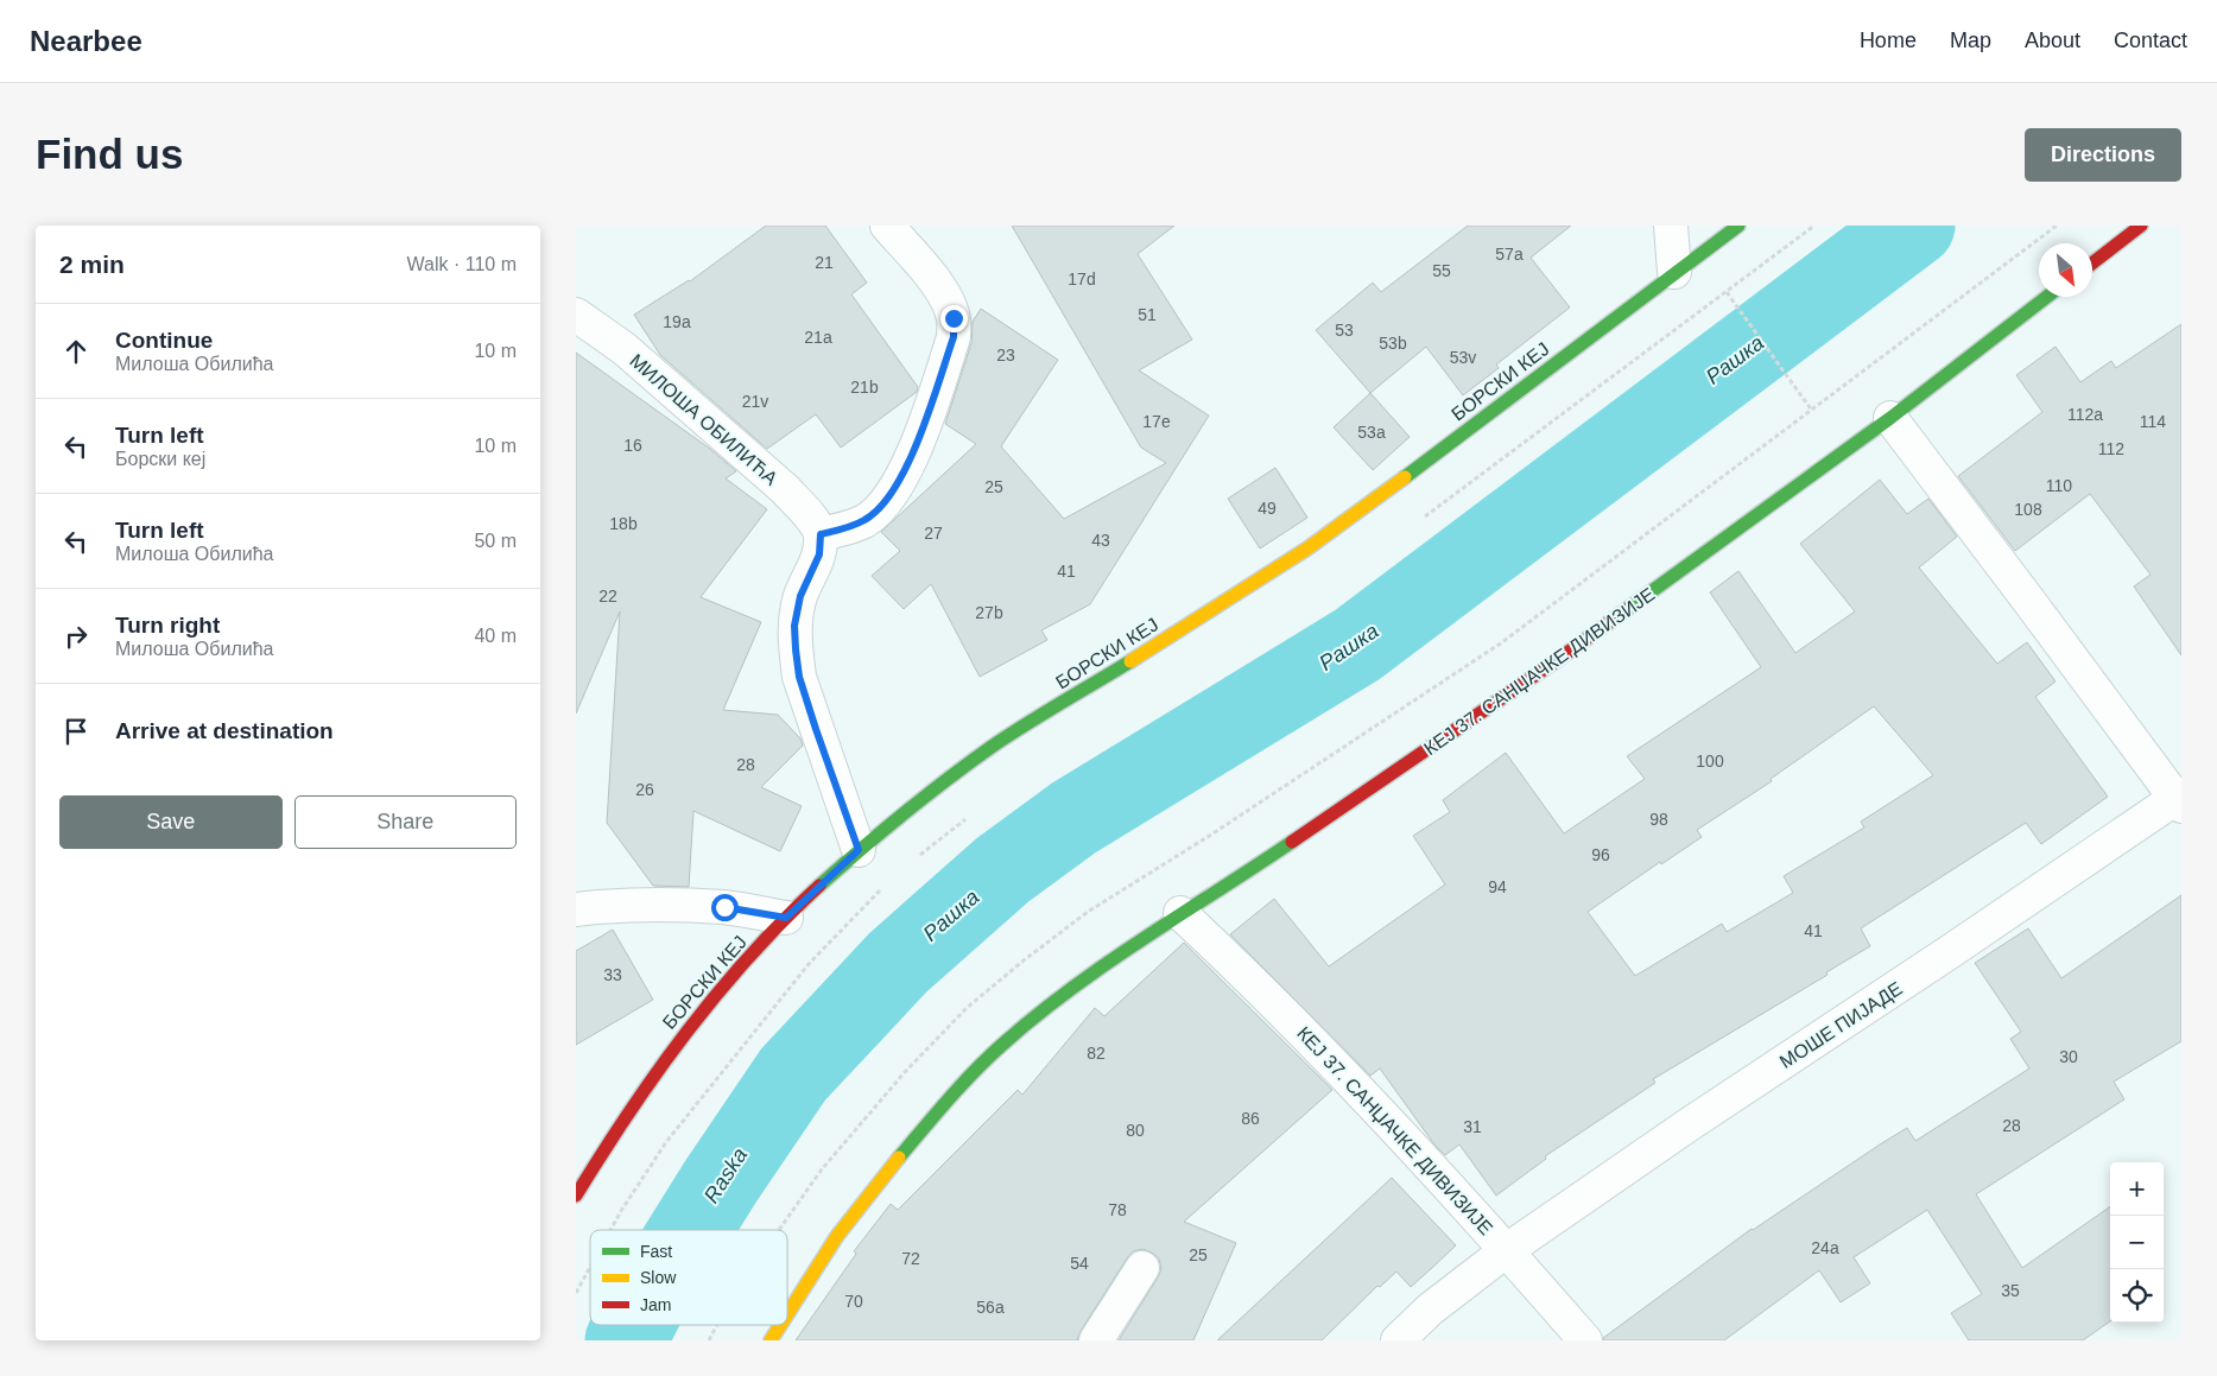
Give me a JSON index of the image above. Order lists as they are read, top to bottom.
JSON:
{
  "streets": {
    "street": [
      "БОРСКИ КЕЈ",
      "МИЛОША ОБИЛИЋА",
      "КЕЈ 37. САНЏАЧКЕ ДИВИЗИЈЕ",
      "МОШЕ ПИЈАДЕ"
    ]
  },
  "crossings": [
    ["КЕЈ 37. САНЏАЧКЕ ДИВИЗИЈЕ", "МОШЕ ПИЈАДЕ"]
  ],
  "water": ["Рашка", "Raska"],
  "house_numbers": [
    "57a",
    "21",
    "55",
    "17d",
    "51",
    "19a",
    "53",
    "21a",
    "53b",
    "23",
    "53v",
    "21b",
    "21v",
    "112a",
    "17e",
    "114",
    "53a",
    "16",
    "112",
    "110",
    "25",
    "49",
    "108",
    "18b",
    "27",
    "43",
    "41",
    "22",
    "27b",
    "100",
    "28",
    "26",
    "98",
    "96",
    "94",
    "41",
    "33",
    "82",
    "30",
    "86",
    "28",
    "31",
    "80",
    "78",
    "24a",
    "25",
    "72",
    "54",
    "35",
    "70",
    "56a"
  ],
  "legend": ["Fast", "Slow", "Jam"],
  "north": "bottom right",
  "page": {
    "header": "Nearbee",
    "nav": [
      "Home",
      "Map",
      "About",
      "Contact"
    ],
    "buttons": [
      "Directions",
      ["Save", "Share"]
    ],
    "title": "Find us",
    "heading": ["2 min", "Walk · 110 m"],
    "list": [
      ["Continue", "Милоша Обилића", "10 m"],
      ["Turn left", "Борски кеј", "10 m"],
      ["Turn left", "Милоша Обилића", "50 m"],
      ["Turn right", "Милоша Обилића", "40 m"],
      "Arrive at destination"
    ],
    "map_buttons": ["+", "−"]
  }
}
